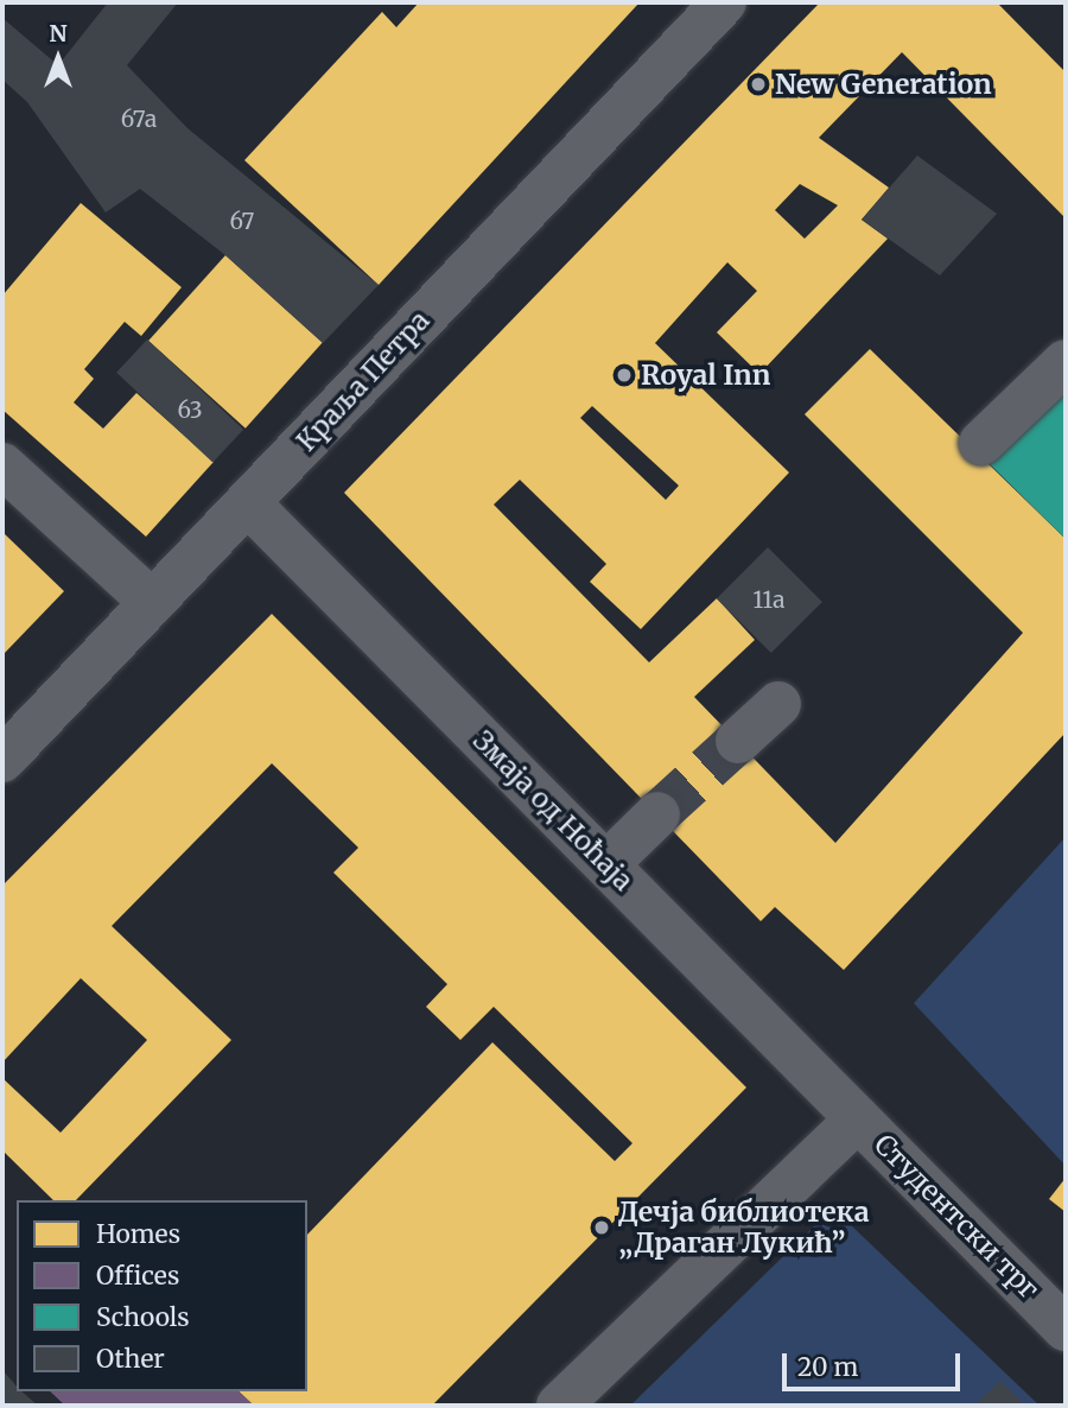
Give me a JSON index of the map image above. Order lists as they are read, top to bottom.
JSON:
{
  "streets": {
    "street": ["Краља Петра", "Змаја од Ноћаја", "Студентски трг"]
  },
  "crossings": [
    ["Краља Петра", "Змаја од Ноћаја"],
    ["Змаја од Ноћаја", "Студентски трг"]
  ],
  "places": ["New Generation", "Royal Inn", "Дечја библиотека „Драган Лукић”"],
  "house_numbers": [
    "67a",
    "67",
    "63",
    "11a"
  ],
  "legend": [
    "Homes",
    "Offices",
    "Schools",
    "Other"
  ],
  "scale_bar": "20 m",
  "north": "top"
}
